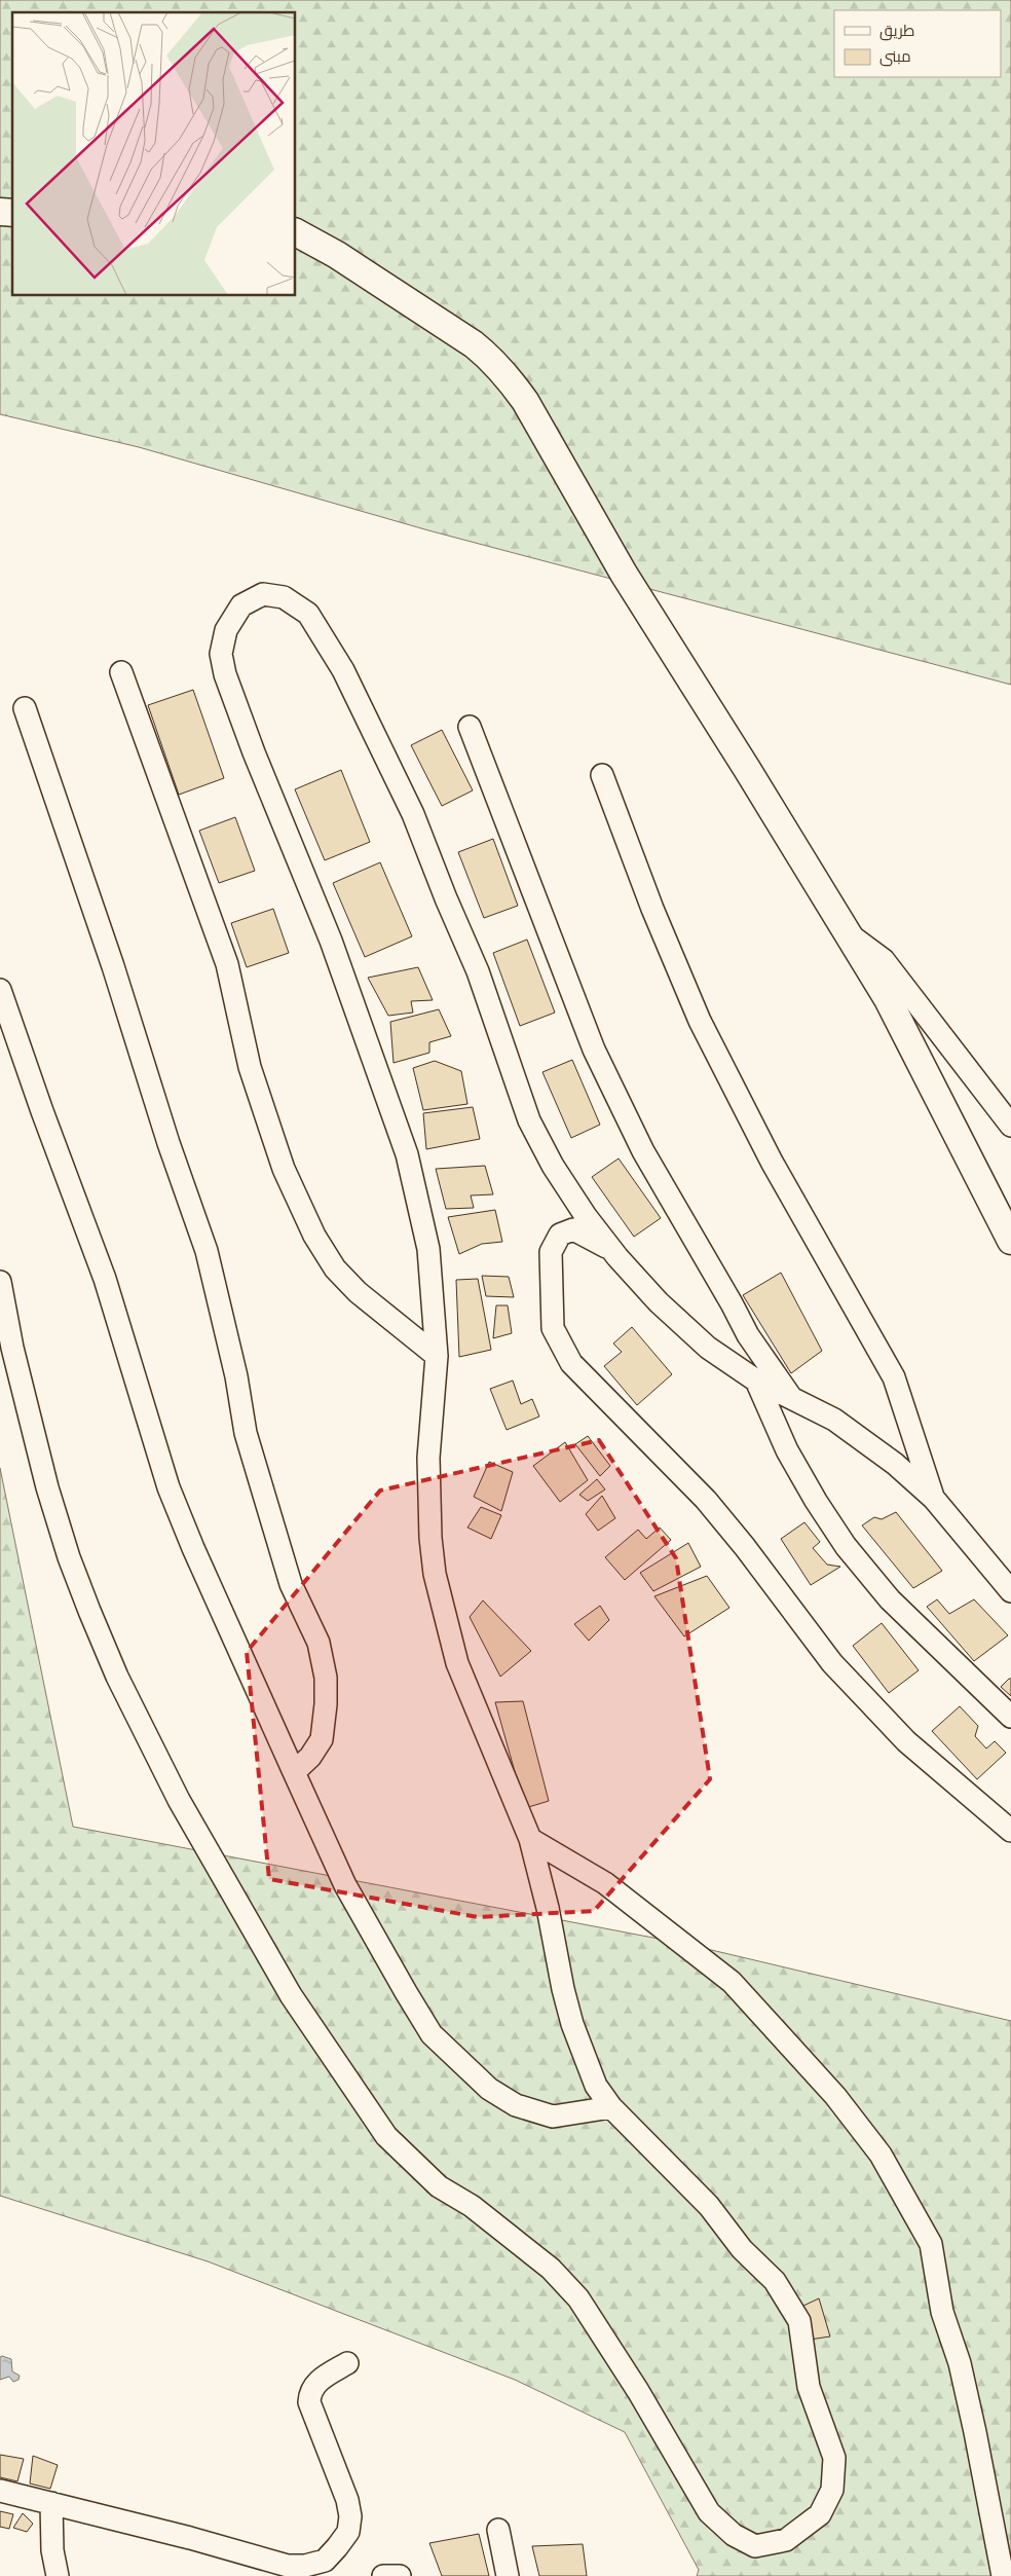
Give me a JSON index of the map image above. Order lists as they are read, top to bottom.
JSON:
{
  "legend": ["طريق", "مبنى"]
}
